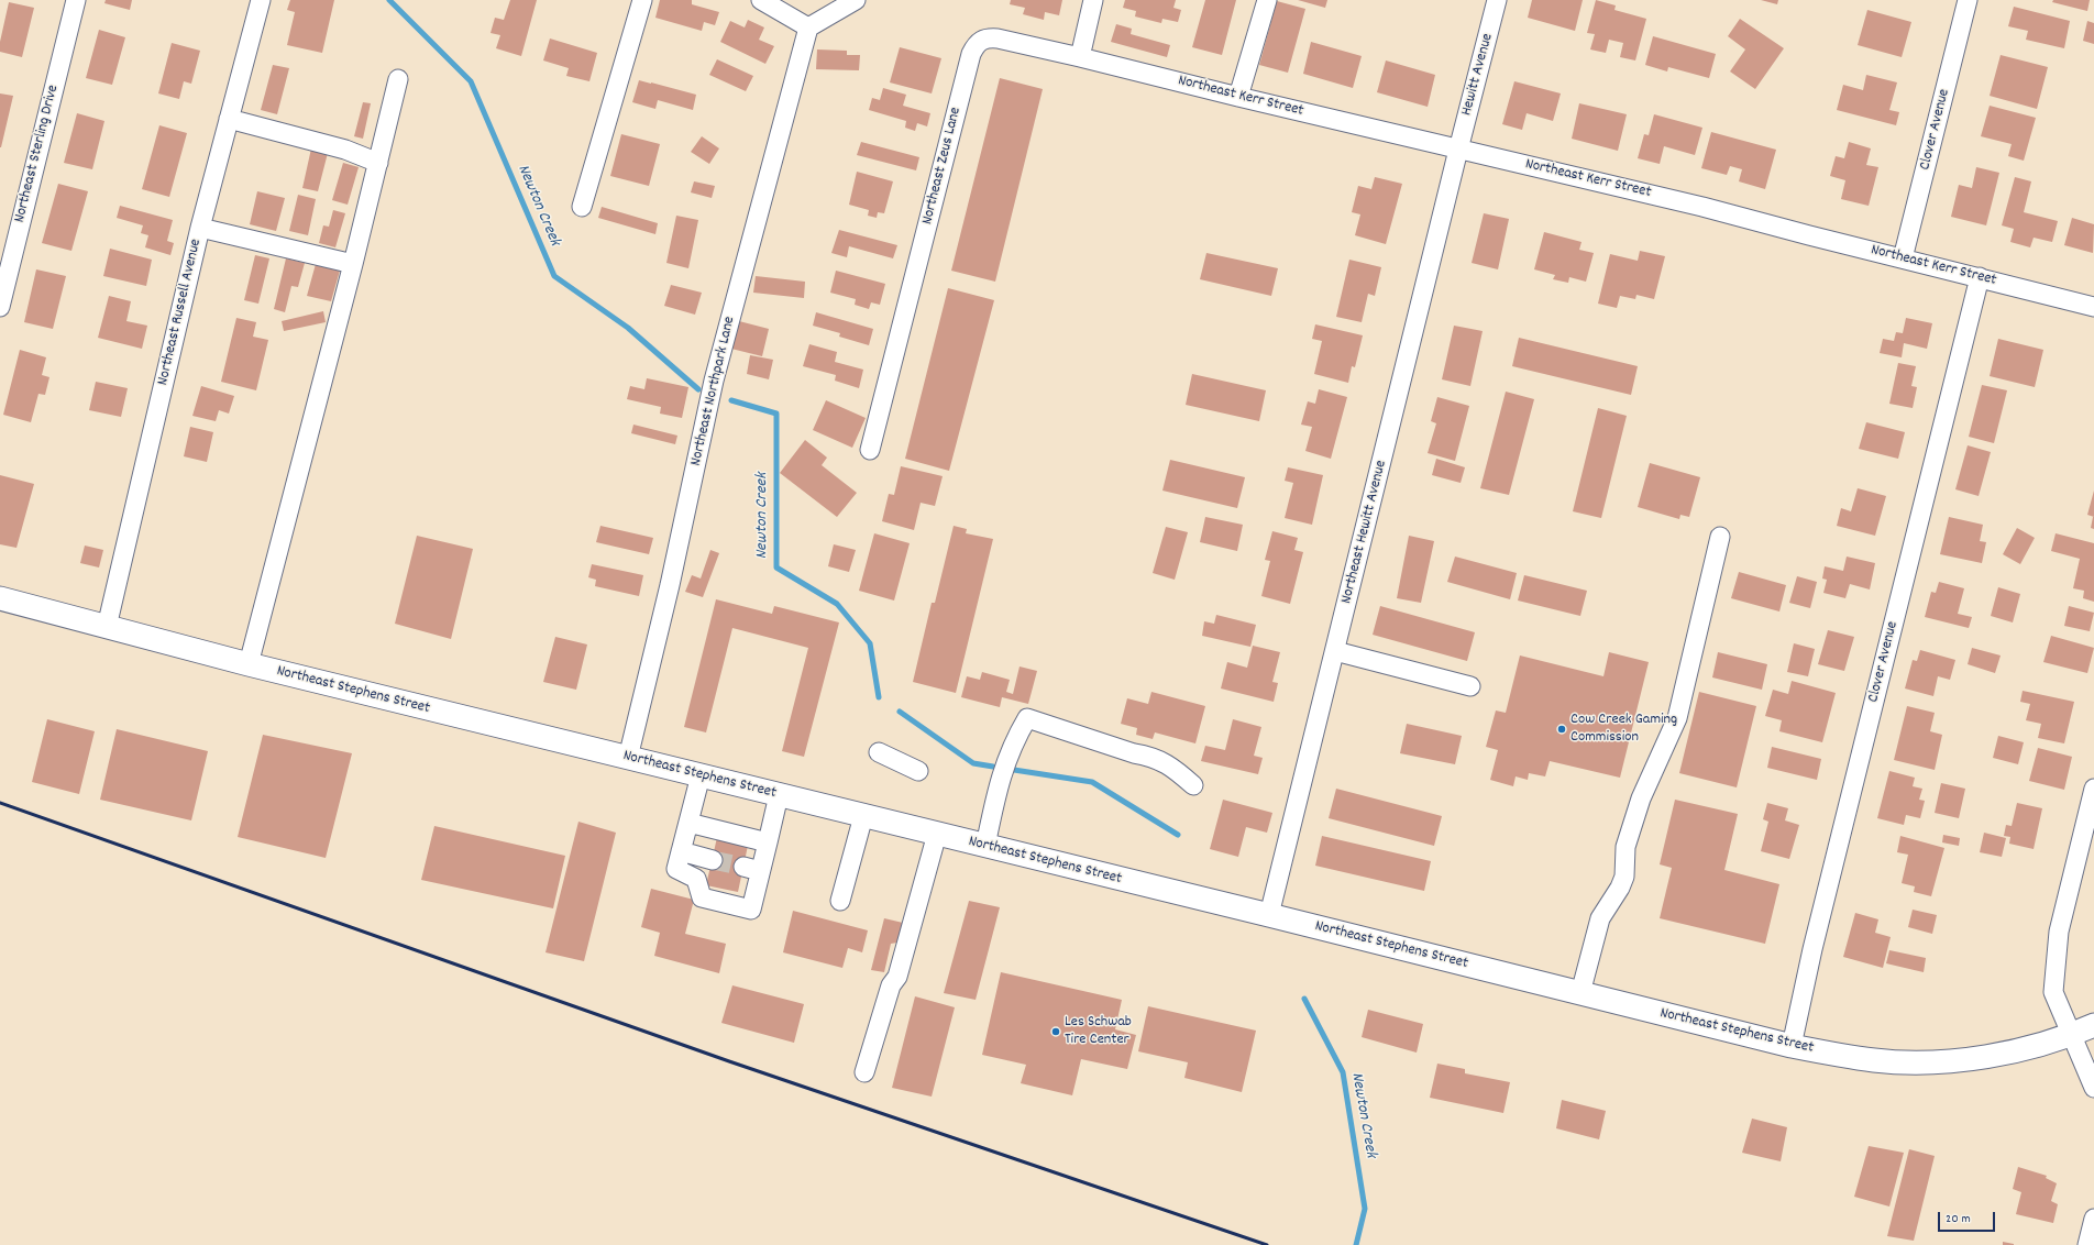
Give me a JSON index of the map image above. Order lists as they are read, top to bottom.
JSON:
{
  "streets": {
    "main road": ["Northeast Stephens Street"],
    "street": [
      "Hewitt Avenue",
      "Northeast Kerr Street",
      "Clover Avenue",
      "Northeast Sterling Drive",
      "Northeast Zeus Lane",
      "Northeast Russell Avenue",
      "Northeast Northpark Lane",
      "Northeast Hewitt Avenue"
    ]
  },
  "crossings": [
    ["Hewitt Avenue", "Northeast Kerr Street"],
    ["Hewitt Avenue", "Northeast Hewitt Avenue"],
    ["Northeast Kerr Street", "Clover Avenue"],
    ["Northeast Kerr Street", "Northeast Zeus Lane"],
    ["Northeast Kerr Street", "Northeast Hewitt Avenue"],
    ["Clover Avenue", "Northeast Stephens Street"],
    ["Northeast Russell Avenue", "Northeast Stephens Street"],
    ["Northeast Northpark Lane", "Northeast Stephens Street"],
    ["Northeast Hewitt Avenue", "Northeast Stephens Street"]
  ],
  "water": ["Newton Creek"],
  "places": ["Cow Creek Gaming Commission", "Les Schwab Tire Center"],
  "scale_bar": "20 m"
}
